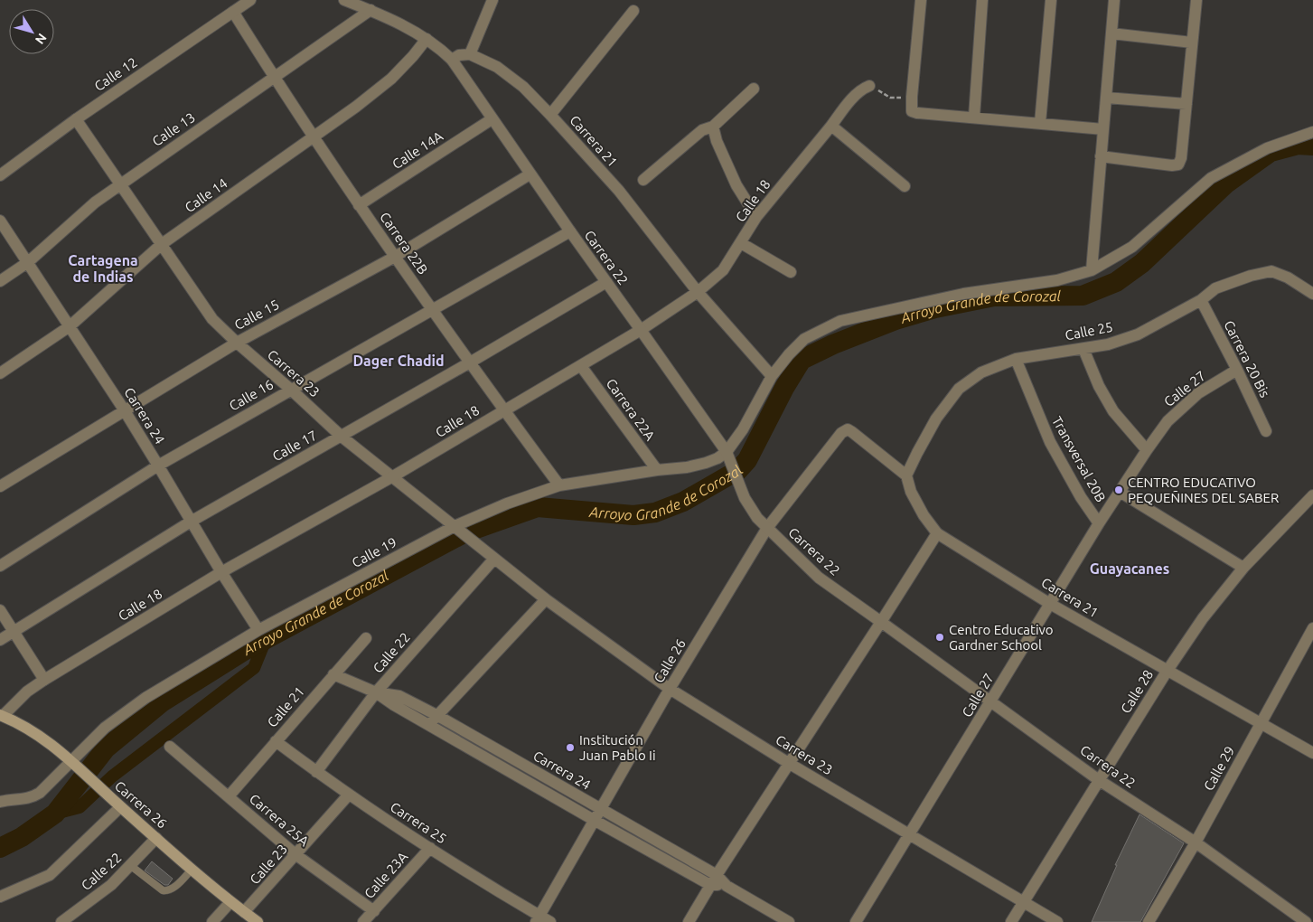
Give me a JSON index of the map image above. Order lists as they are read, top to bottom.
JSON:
{
  "streets": {
    "main road": ["Carrera 26"],
    "street": [
      "Calle 12",
      "Calle 13",
      "Carrera 21",
      "Calle 14A",
      "Calle 14",
      "Calle 18",
      "Carrera 22B",
      "Carrera 22",
      "Calle 15",
      "Calle 25",
      "Carrera 20 Bis",
      "Carrera 23",
      "Calle 27",
      "Calle 16",
      "Carrera 22A",
      "Carrera 24",
      "Calle 17",
      "Transversal 20B",
      "Calle 19",
      "Calle 22",
      "Calle 26",
      "Calle 28",
      "Calle 21",
      "Calle 29",
      "Carrera 25A",
      "Carrera 25",
      "Calle 23",
      "Calle 23A"
    ]
  },
  "crossings": [
    ["Calle 12", "Carrera 22B"],
    ["Calle 12", "Carrera 23"],
    ["Calle 13", "Carrera 22B"],
    ["Calle 13", "Carrera 23"],
    ["Calle 13", "Carrera 24"],
    ["Carrera 21", "Calle 18"],
    ["Carrera 21", "Calle 25"],
    ["Carrera 21", "Calle 27"],
    ["Carrera 21", "Calle 26"],
    ["Carrera 21", "Calle 28"],
    ["Carrera 21", "Calle 29"],
    ["Calle 14A", "Carrera 22B"],
    ["Calle 14A", "Carrera 22"],
    ["Calle 14", "Carrera 22B"],
    ["Calle 14", "Carrera 23"],
    ["Calle 14", "Carrera 24"],
    ["Calle 18", "Carrera 22B"],
    ["Calle 18", "Carrera 22"],
    ["Calle 18", "Carrera 23"],
    ["Calle 18", "Carrera 22A"],
    ["Calle 18", "Carrera 24"],
    ["Calle 18", "Carrera 26"],
    ["Carrera 22B", "Calle 15"],
    ["Carrera 22B", "Calle 16"],
    ["Carrera 22B", "Calle 17"],
    ["Carrera 22B", "Calle 19"],
    ["Carrera 22", "Calle 15"],
    ["Carrera 22", "Calle 27"],
    ["Carrera 22", "Calle 16"],
    ["Carrera 22", "Calle 17"],
    ["Carrera 22", "Calle 19"],
    ["Carrera 22", "Calle 26"],
    ["Carrera 22", "Calle 28"],
    ["Carrera 22", "Calle 29"],
    ["Calle 15", "Carrera 23"],
    ["Calle 15", "Carrera 24"],
    ["Calle 25", "Carrera 20 Bis"],
    ["Calle 25", "Transversal 20B"],
    ["Calle 25", "Calle 26"],
    ["Carrera 20 Bis", "Calle 27"],
    ["Carrera 23", "Calle 27"],
    ["Carrera 23", "Calle 16"],
    ["Carrera 23", "Calle 17"],
    ["Carrera 23", "Calle 19"],
    ["Carrera 23", "Calle 22"],
    ["Carrera 23", "Calle 26"],
    ["Carrera 23", "Calle 28"],
    ["Calle 27", "Transversal 20B"],
    ["Calle 16", "Carrera 24"],
    ["Carrera 22A", "Calle 19"],
    ["Carrera 24", "Calle 17"],
    ["Carrera 24", "Calle 19"],
    ["Carrera 24", "Calle 22"],
    ["Carrera 24", "Calle 26"],
    ["Carrera 24", "Calle 21"],
    ["Calle 19", "Carrera 26"],
    ["Calle 22", "Carrera 26"],
    ["Calle 22", "Carrera 25"],
    ["Calle 26", "Carrera 25"],
    ["Calle 21", "Carrera 25A"],
    ["Calle 21", "Carrera 25"],
    ["Carrera 26", "Calle 23"],
    ["Carrera 25A", "Calle 23"],
    ["Carrera 25A", "Calle 23A"],
    ["Carrera 25", "Calle 23"],
    ["Carrera 25", "Calle 23A"]
  ],
  "districts": ["Cartagena de Indias", "Dager Chadid", "Guayacanes"],
  "water": ["Arroyo Grande de Corozal"],
  "places": ["CENTRO EDUCATIVO PEQUEÑINES DEL SABER", "Centro Educativo Gardner School", "Institución Juan Pablo Ii"],
  "north": "bottom right"
}
